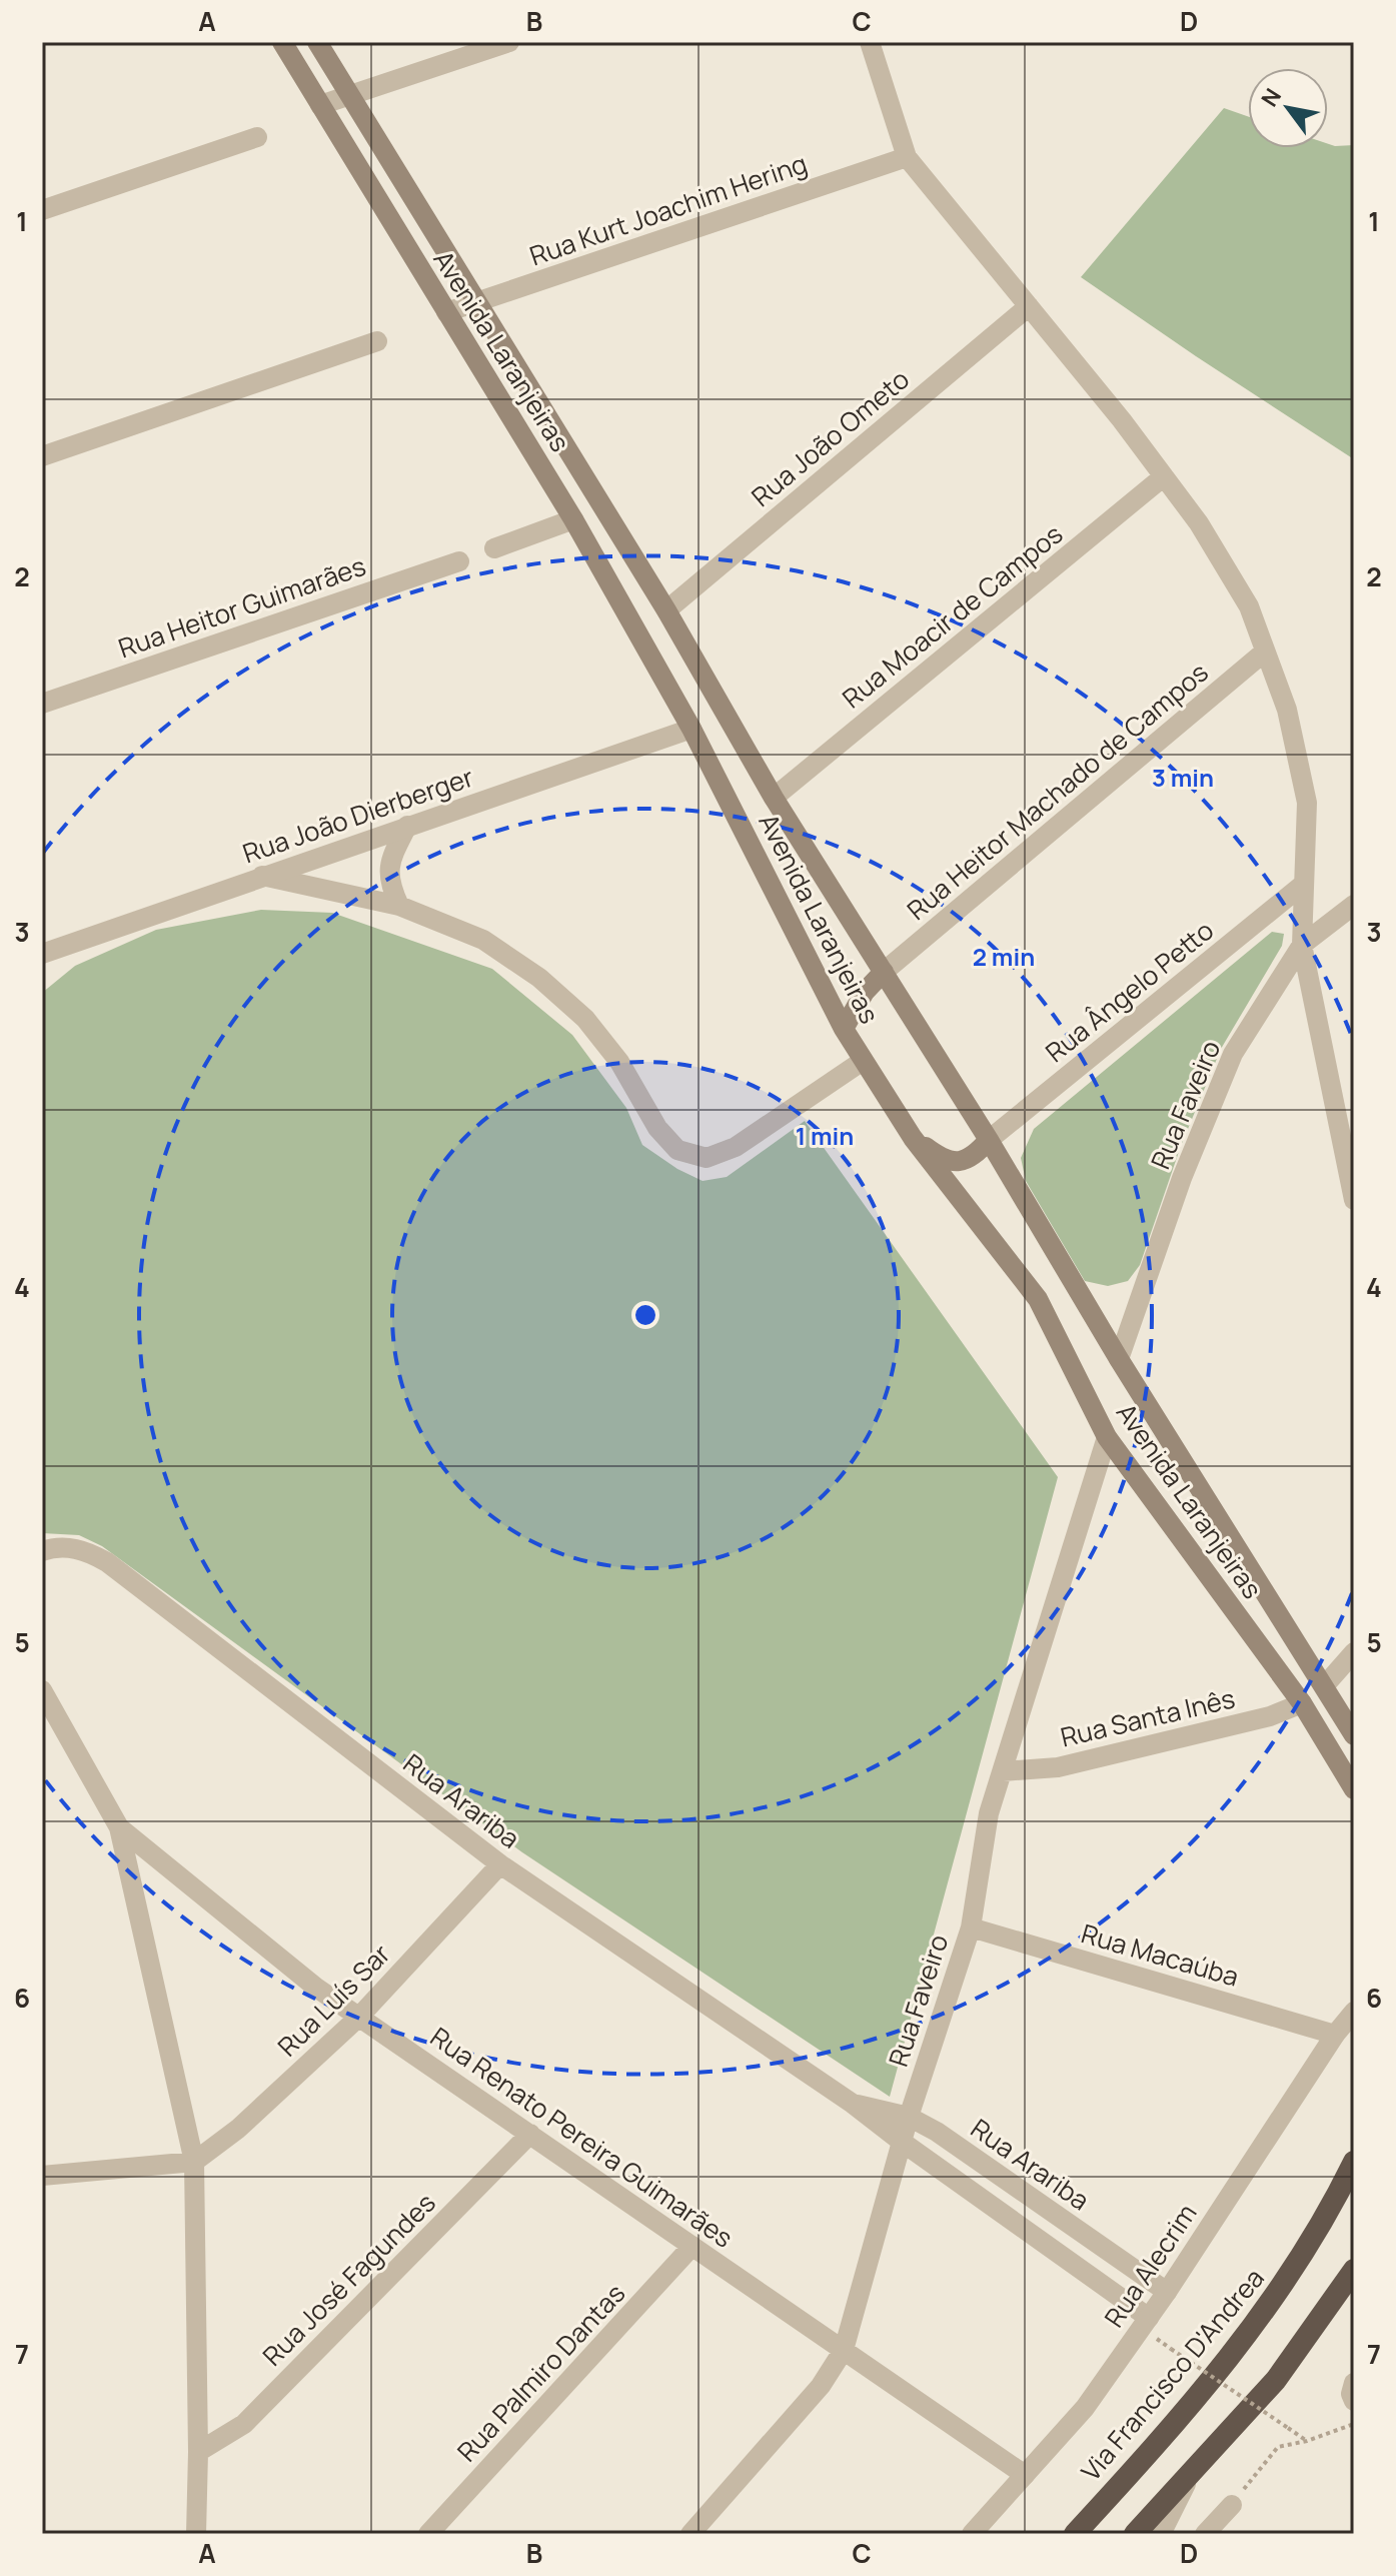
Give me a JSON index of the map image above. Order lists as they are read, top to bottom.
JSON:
{
  "streets": {
    "highway": ["Via Francisco D'Andrea"],
    "main road": ["Avenida Laranjeiras"],
    "street": [
      "Rua Kurt Joachim Hering",
      "Rua João Ometo",
      "Rua Heitor Guimarães",
      "Rua Moacir de Campos",
      "Rua Heitor Machado de Campos",
      "Rua João Dierberger",
      "Rua Ângelo Petto",
      "Rua Faveiro",
      "Rua Santa Inês",
      "Rua Arariba",
      "Rua Macaúba",
      "Rua Luís Sar",
      "Rua Renato Pereira Guimarães",
      "Rua Alecrim",
      "Rua José Fagundes",
      "Rua Palmiro Dantas"
    ]
  },
  "crossings": [
    ["Rua Kurt Joachim Hering", "Avenida Laranjeiras"],
    ["Avenida Laranjeiras", "Rua João Ometo"],
    ["Avenida Laranjeiras", "Rua Moacir de Campos"],
    ["Avenida Laranjeiras", "Rua Heitor Machado de Campos"],
    ["Avenida Laranjeiras", "Rua João Dierberger"],
    ["Avenida Laranjeiras", "Rua Ângelo Petto"],
    ["Avenida Laranjeiras", "Rua Faveiro"],
    ["Avenida Laranjeiras", "Rua Santa Inês"],
    ["Rua Faveiro", "Rua Santa Inês"],
    ["Rua Faveiro", "Rua Arariba"],
    ["Rua Faveiro", "Rua Macaúba"],
    ["Rua Faveiro", "Rua Renato Pereira Guimarães"],
    ["Rua Arariba", "Rua Luís Sar"],
    ["Rua Arariba", "Rua Alecrim"],
    ["Rua Macaúba", "Rua Alecrim"],
    ["Rua Luís Sar", "Rua Renato Pereira Guimarães"],
    ["Rua Renato Pereira Guimarães", "Rua Alecrim"],
    ["Rua Renato Pereira Guimarães", "Rua José Fagundes"],
    ["Rua Renato Pereira Guimarães", "Rua Palmiro Dantas"]
  ],
  "north": "top left",
  "grid": {
    "columns": [
      "A",
      "B",
      "C",
      "D"
    ],
    "rows": [
      "1",
      "2",
      "3",
      "4",
      "5",
      "6",
      "7"
    ]
  },
  "rings": ["3 min", "2 min", "1 min"]
}
